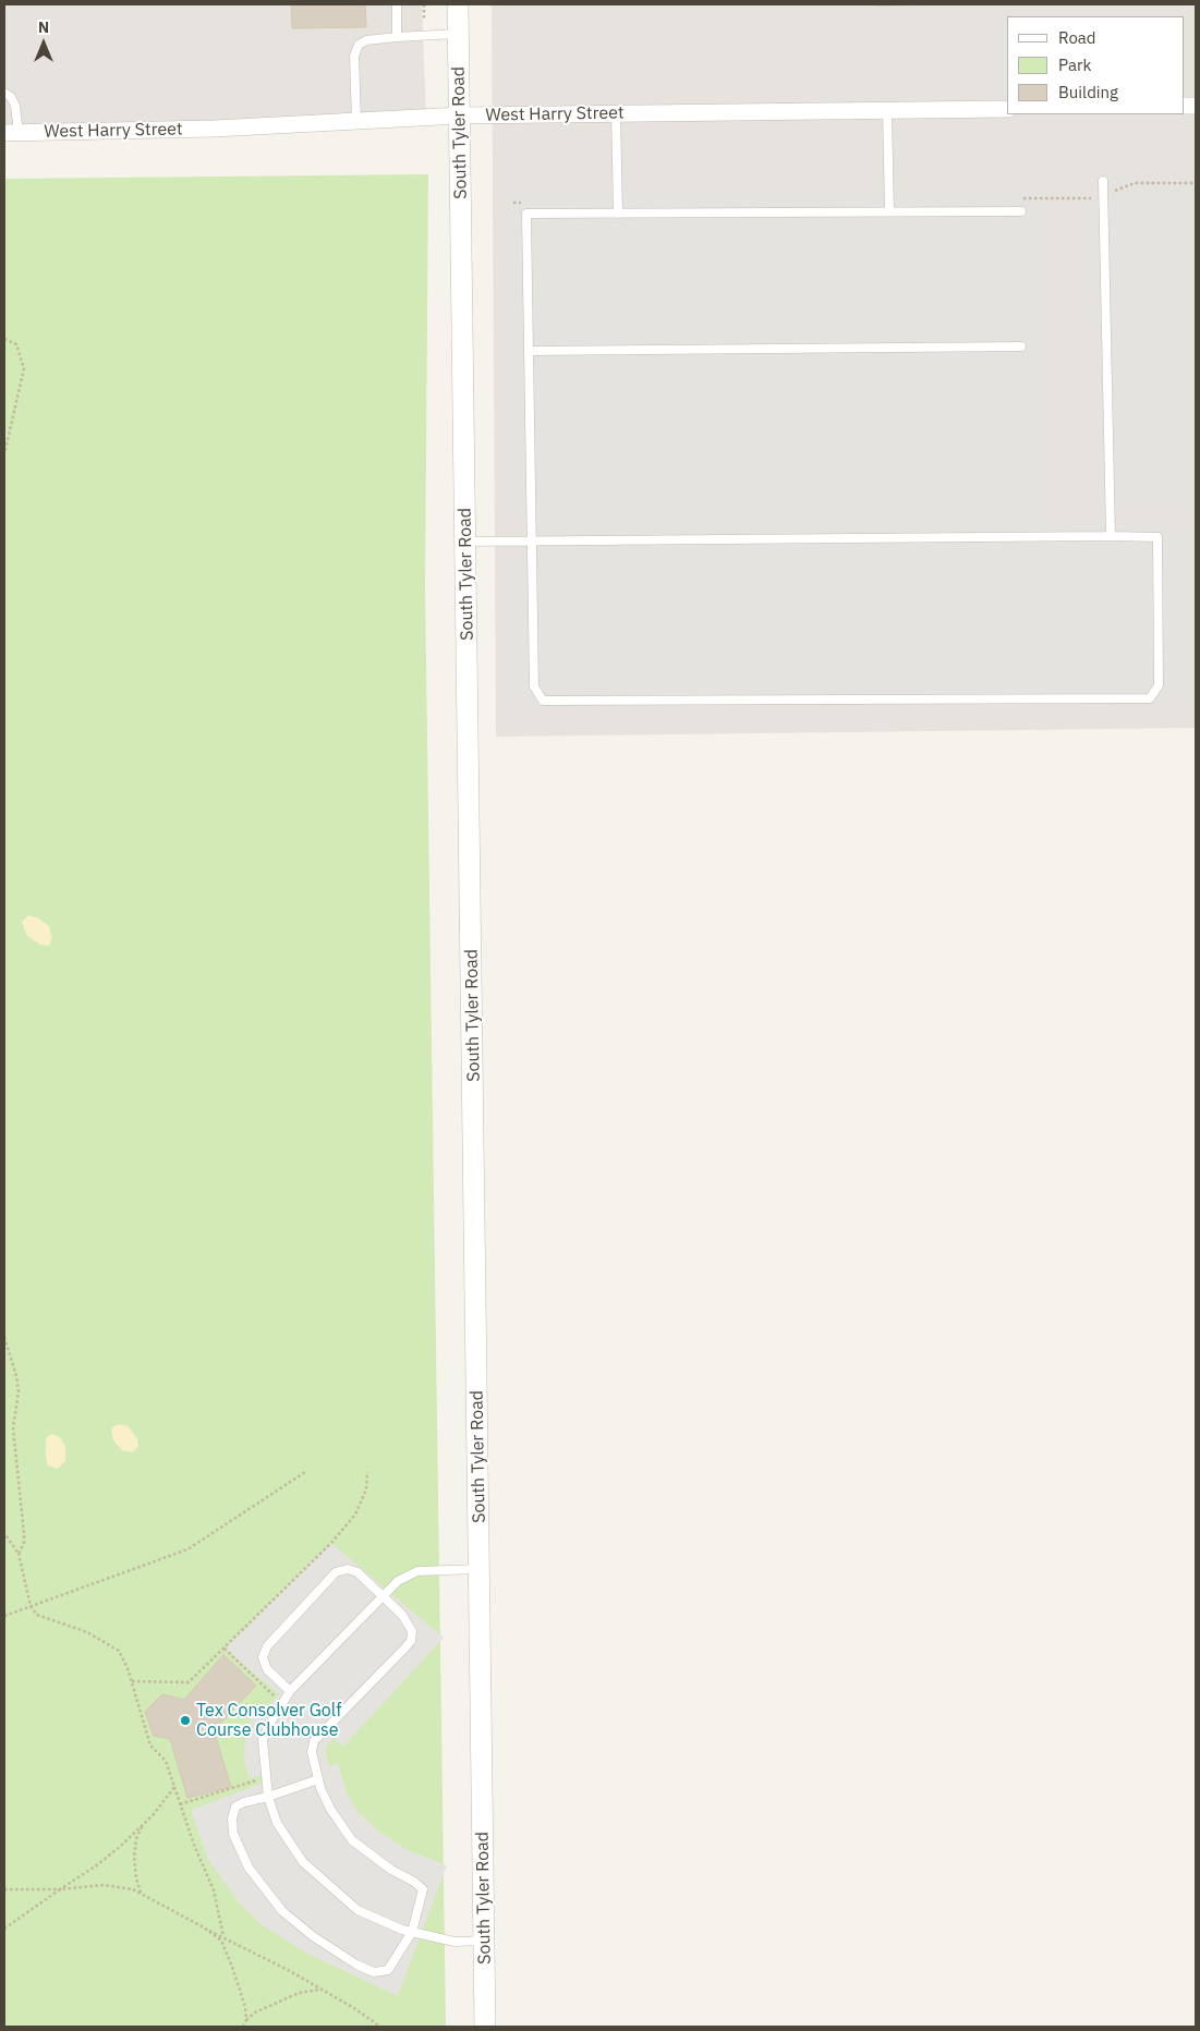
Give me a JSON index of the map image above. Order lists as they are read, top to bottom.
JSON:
{
  "streets": {
    "street": ["West Harry Street", "South Tyler Road"]
  },
  "crossings": [
    ["West Harry Street", "South Tyler Road"]
  ],
  "places": ["Tex Consolver Golf Course Clubhouse"],
  "legend": ["Road", "Park", "Building"],
  "north": "top"
}
